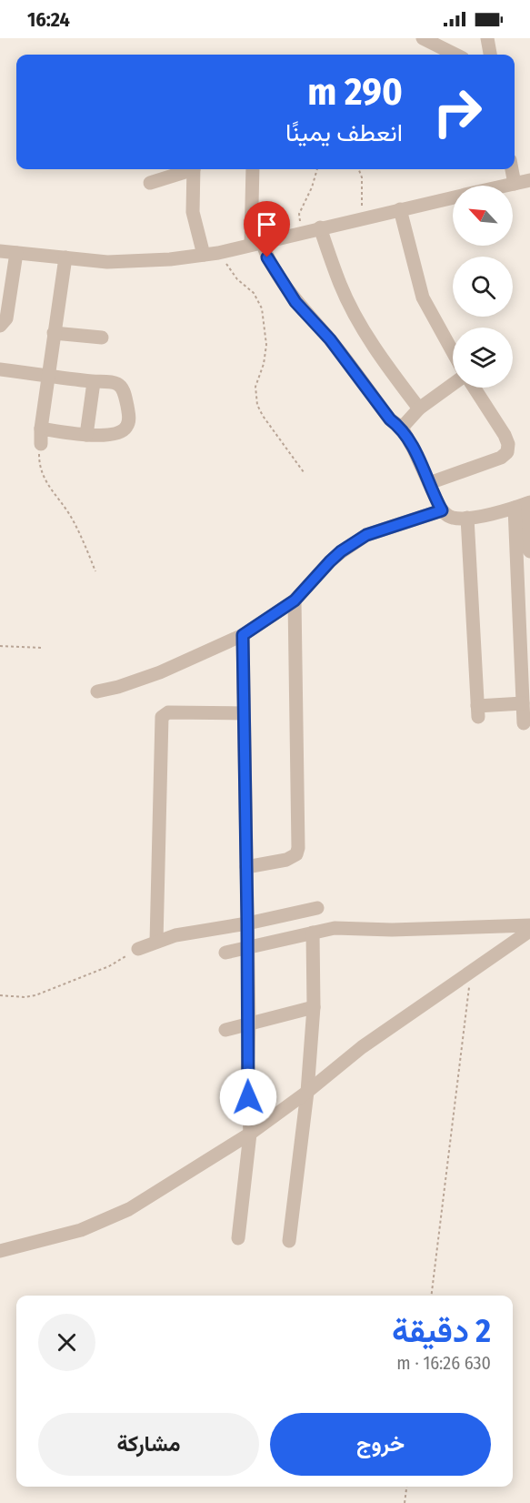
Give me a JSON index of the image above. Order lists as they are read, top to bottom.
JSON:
{
  "north": "top left",
  "page": {
    "status": "16:24",
    "turn": ["290 m", "انعطف يمينًا"],
    "heading": ["2 دقيقة", "630 m · 16:26"],
    "buttons": ["خروج", "مشاركة"]
  }
}
